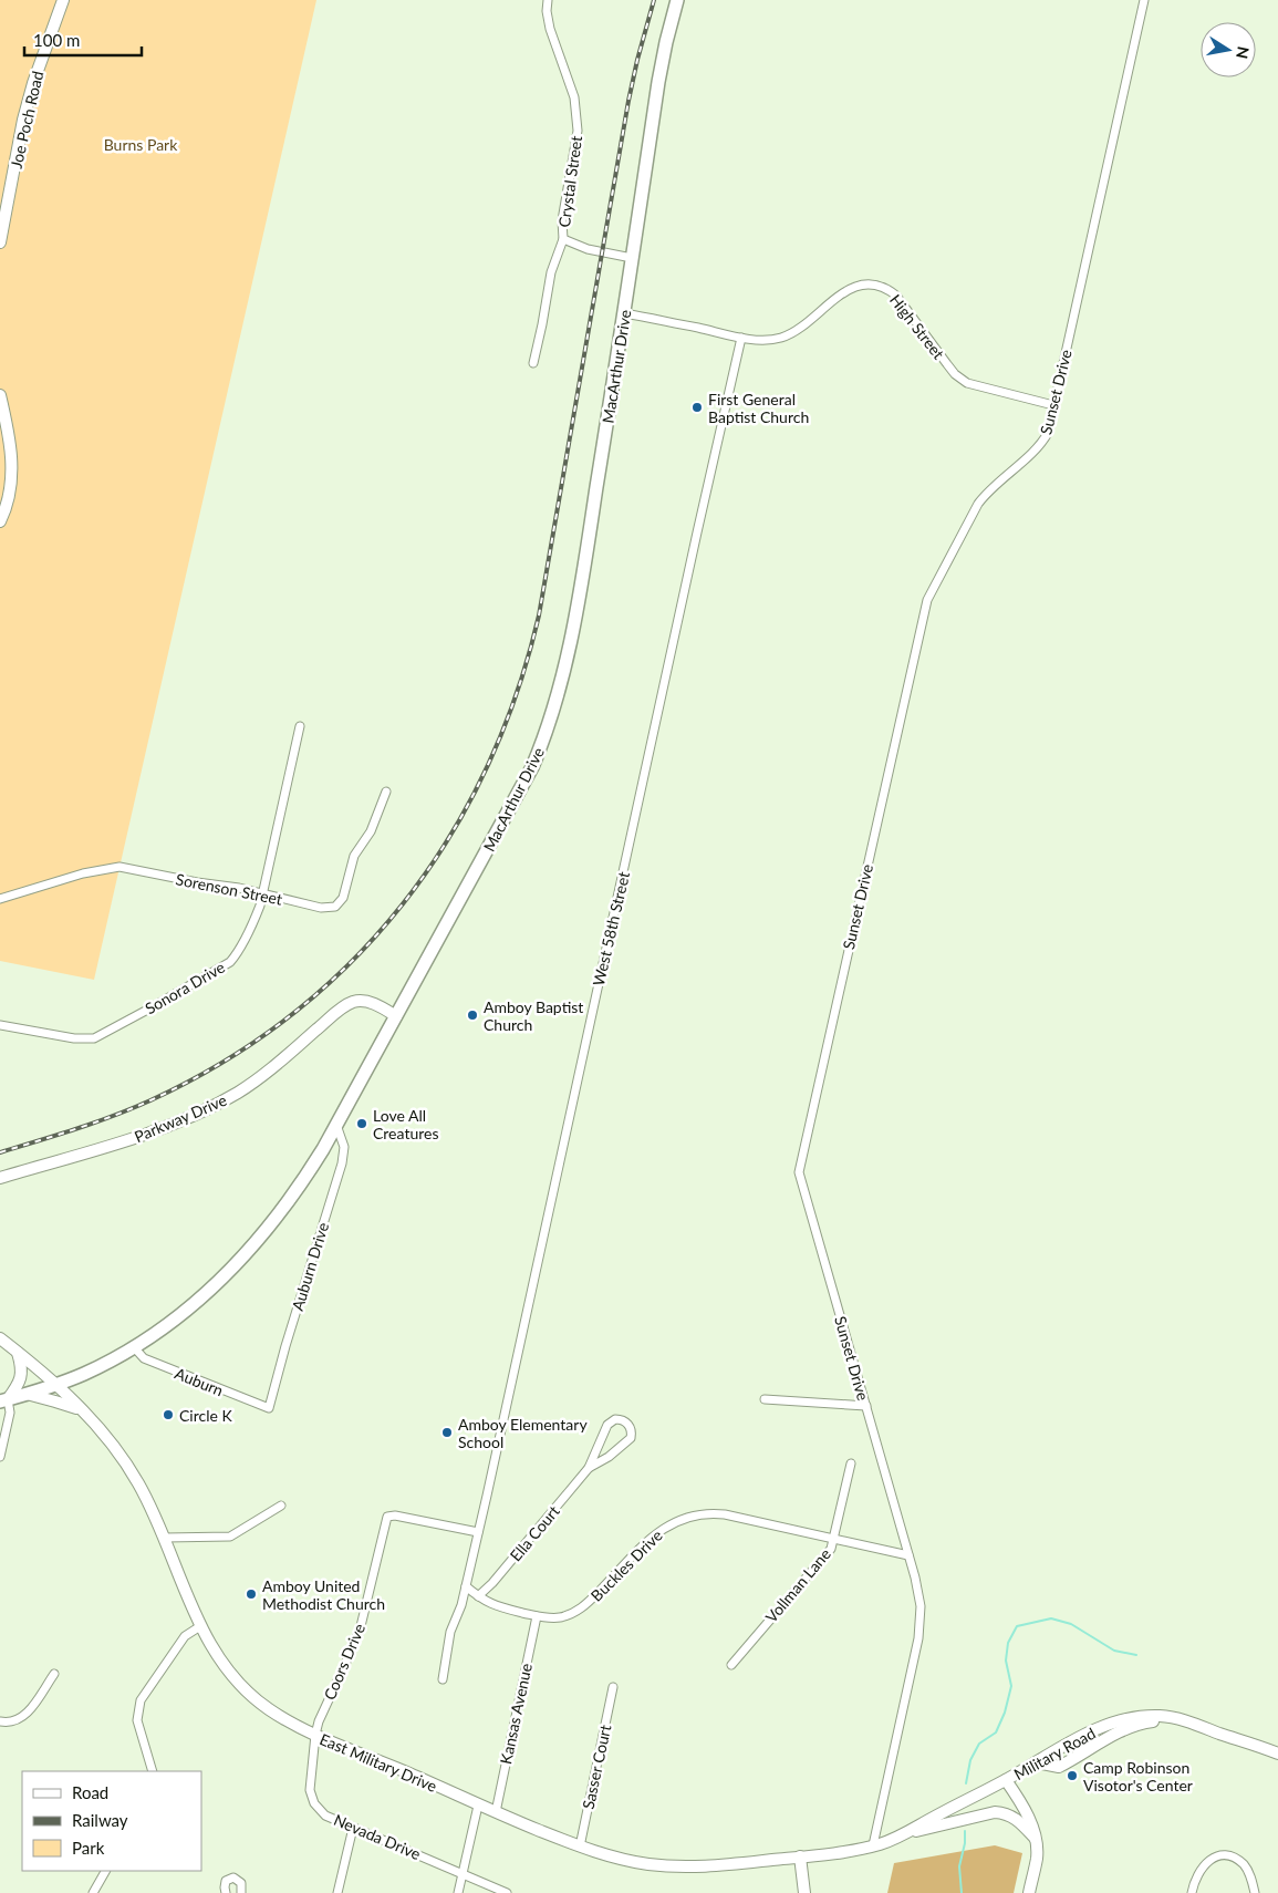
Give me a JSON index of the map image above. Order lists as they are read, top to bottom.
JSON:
{
  "streets": {
    "main road": ["MacArthur Drive"],
    "street": [
      "Joe Poch Road",
      "Crystal Street",
      "High Street",
      "Sunset Drive",
      "Sorenson Street",
      "West 58th Street",
      "Sonora Drive",
      "Parkway Drive",
      "Auburn Drive",
      "Auburn",
      "Ella Court",
      "Buckles Drive",
      "Vollman Lane",
      "Coors Drive",
      "Kansas Avenue",
      "Military Road",
      "East Military Drive",
      "Sasser Court",
      "Nevada Drive"
    ]
  },
  "crossings": [
    ["High Street", "MacArthur Drive"],
    ["High Street", "Sunset Drive"],
    ["High Street", "West 58th Street"],
    ["MacArthur Drive", "Parkway Drive"],
    ["MacArthur Drive", "Auburn Drive"],
    ["MacArthur Drive", "Auburn"],
    ["MacArthur Drive", "East Military Drive"],
    ["Sunset Drive", "Buckles Drive"],
    ["Sunset Drive", "Military Road"],
    ["Sunset Drive", "East Military Drive"],
    ["Sorenson Street", "Sonora Drive"],
    ["West 58th Street", "Coors Drive"],
    ["Auburn Drive", "Auburn"],
    ["Ella Court", "Buckles Drive"],
    ["Buckles Drive", "Vollman Lane"],
    ["Buckles Drive", "Kansas Avenue"],
    ["Coors Drive", "East Military Drive"],
    ["Coors Drive", "Nevada Drive"],
    ["Kansas Avenue", "East Military Drive"],
    ["Military Road", "East Military Drive"],
    ["East Military Drive", "Sasser Court"],
    ["East Military Drive", "Nevada Drive"]
  ],
  "parks": ["Burns Park"],
  "places": [
    "First General Baptist Church",
    "Amboy Baptist Church",
    "Love All Creatures",
    "Circle K",
    "Amboy Elementary School",
    "Amboy United Methodist Church",
    "Camp Robinson Visotor's Center"
  ],
  "legend": ["Road", "Railway", "Park"],
  "scale_bar": "100 m",
  "north": "right"
}
